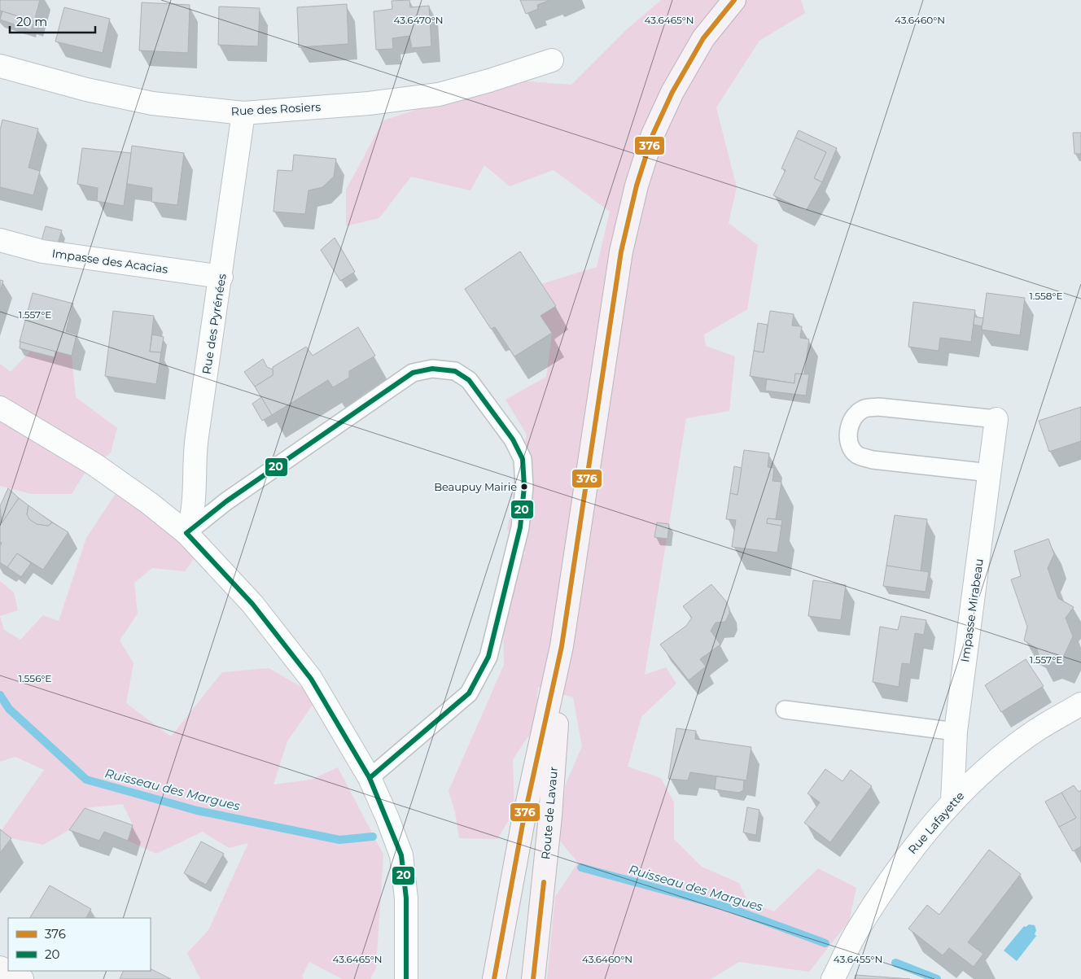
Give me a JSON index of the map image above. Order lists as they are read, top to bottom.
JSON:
{
  "streets": {
    "main road": ["Route de Lavaur"],
    "street": [
      "Rue des Rosiers",
      "Impasse des Acacias",
      "Rue des Pyrénées",
      "Impasse Mirabeau",
      "Rue Lafayette"
    ]
  },
  "crossings": [
    ["Rue des Rosiers", "Rue des Pyrénées"],
    ["Impasse des Acacias", "Rue des Pyrénées"],
    ["Impasse Mirabeau", "Rue Lafayette"]
  ],
  "water": ["Ruisseau des Margues"],
  "places": ["Beaupuy Mairie"],
  "lines": ["transit line 376", "transit line 20"],
  "legend": ["376", "20"],
  "scale_bar": "20 m",
  "coordinates": [
    "43.6470°N",
    "43.6465°N",
    "43.6460°N",
    "1.558°E",
    "1.557°E",
    "1.556°E",
    "43.6455°N"
  ]
}
